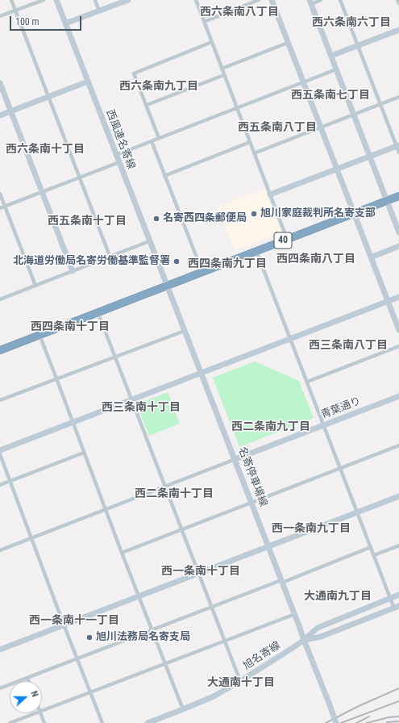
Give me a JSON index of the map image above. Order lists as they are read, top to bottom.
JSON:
{
  "streets": {
    "highway": ["40"],
    "street": [
      "西風連名寄線",
      "青葉通り",
      "名寄停車場線",
      "旭名寄線"
    ]
  },
  "crossings": [
    ["西風連名寄線", "40"],
    ["西風連名寄線", "名寄停車場線"],
    ["40", "名寄停車場線"],
    ["青葉通り", "名寄停車場線"],
    ["名寄停車場線", "旭名寄線"]
  ],
  "districts": [
    "西六条南八丁目",
    "西六条南六丁目",
    "西六条南九丁目",
    "西五条南七丁目",
    "西五条南八丁目",
    "西六条南十丁目",
    "西五条南十丁目",
    "西四条南八丁目",
    "西四条南九丁目",
    "西四条南十丁目",
    "西三条南八丁目",
    "西三条南十丁目",
    "西二条南九丁目",
    "西二条南十丁目",
    "西一条南九丁目",
    "西一条南十丁目",
    "大通南九丁目",
    "西一条南十一丁目",
    "大通南十丁目"
  ],
  "places": [
    "旭川家庭裁判所名寄支部",
    "名寄西四条郵便局",
    "北海道労働局名寄労働基準監督署",
    "旭川法務局名寄支局"
  ],
  "scale_bar": "100 m",
  "north": "right"
}
